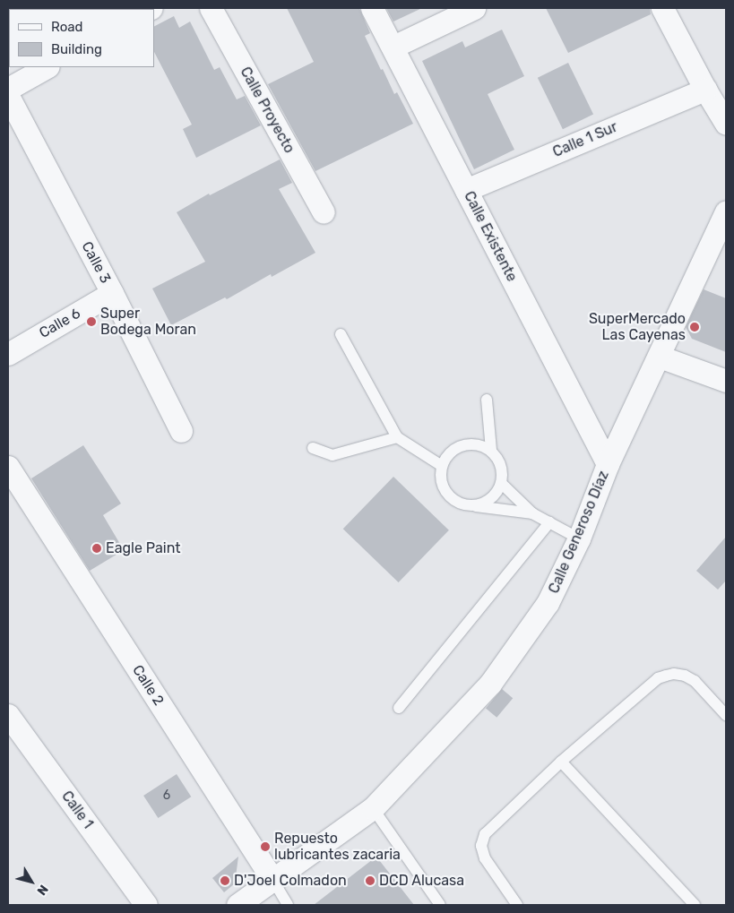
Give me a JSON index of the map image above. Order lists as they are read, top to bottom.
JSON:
{
  "streets": {
    "street": [
      "Calle Proyecto",
      "Calle 1 Sur",
      "Calle Existente",
      "Calle 3",
      "Calle 6",
      "Calle Generoso Díaz",
      "Calle 2",
      "Calle 1"
    ]
  },
  "crossings": [
    ["Calle 1 Sur", "Calle Existente"],
    ["Calle Existente", "Calle Generoso Díaz"],
    ["Calle 3", "Calle 6"],
    ["Calle Generoso Díaz", "Calle 2"]
  ],
  "places": [
    "Super Bodega Moran",
    "SuperMercado Las Cayenas",
    "Eagle Paint",
    "Repuesto lubricantes zacaria",
    "D'Joel Colmadon",
    "DCD Alucasa"
  ],
  "house_numbers": ["6"],
  "legend": ["Road", "Building"],
  "north": "bottom right"
}
